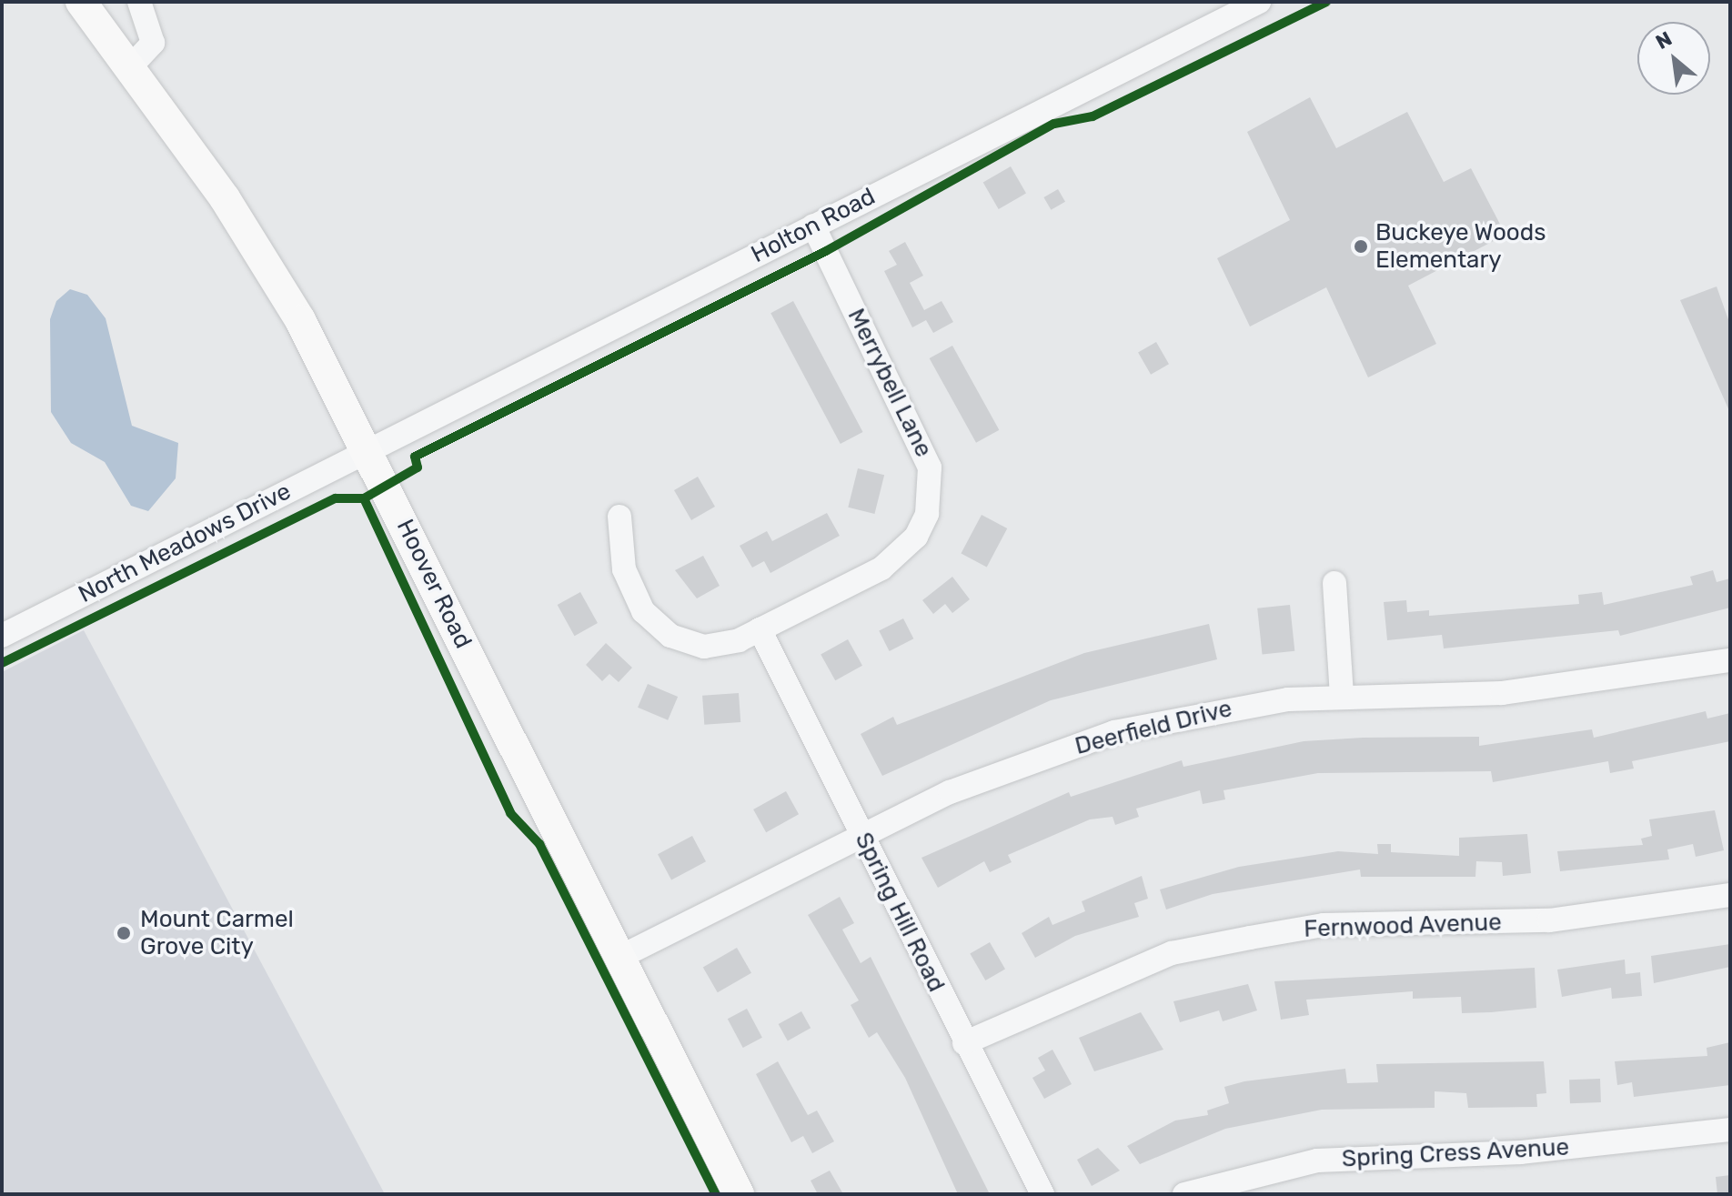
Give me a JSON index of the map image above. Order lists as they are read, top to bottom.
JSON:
{
  "streets": {
    "main road": ["Hoover Road"],
    "street": [
      "Holton Road",
      "Merrybell Lane",
      "North Meadows Drive",
      "Deerfield Drive",
      "Spring Hill Road",
      "Fernwood Avenue",
      "Spring Cress Avenue"
    ]
  },
  "crossings": [
    ["Holton Road", "Merrybell Lane"],
    ["Holton Road", "North Meadows Drive"],
    ["Holton Road", "Hoover Road"],
    ["Merrybell Lane", "Spring Hill Road"],
    ["North Meadows Drive", "Hoover Road"],
    ["Hoover Road", "Deerfield Drive"],
    ["Deerfield Drive", "Spring Hill Road"],
    ["Spring Hill Road", "Fernwood Avenue"]
  ],
  "places": ["Buckeye Woods Elementary", "Mount Carmel Grove City"],
  "north": "top left"
}
